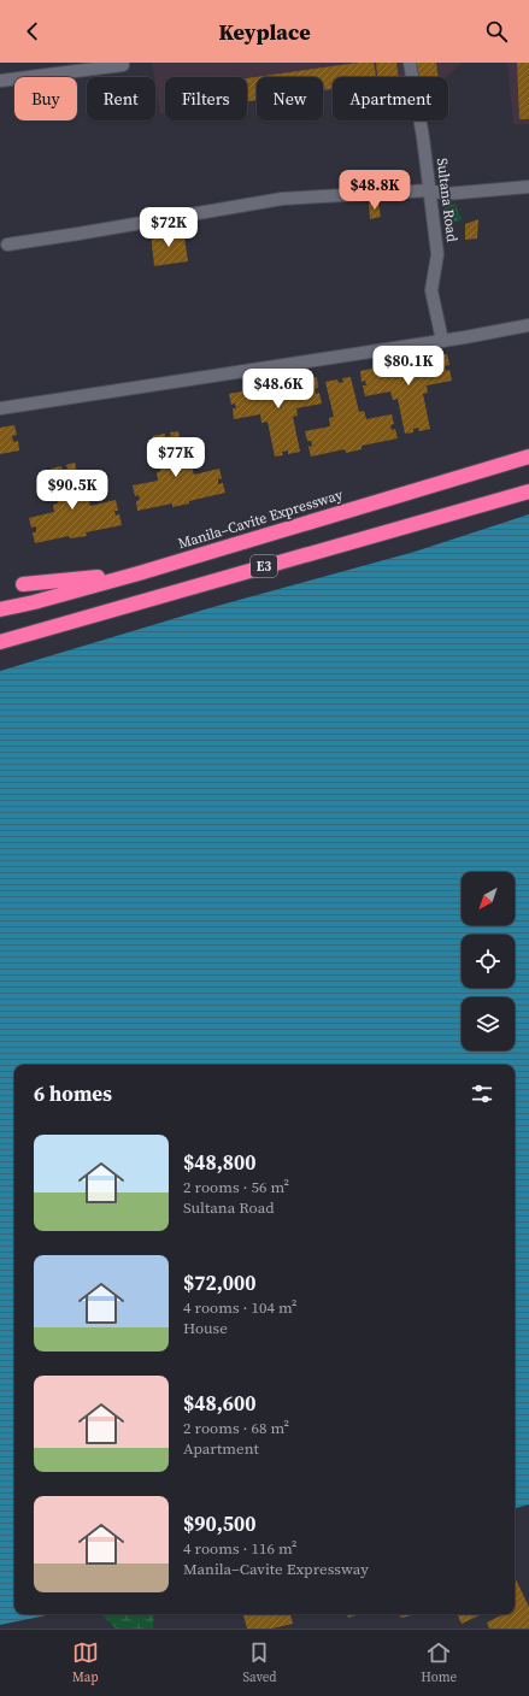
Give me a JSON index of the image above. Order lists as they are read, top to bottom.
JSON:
{
  "streets": {
    "highway": ["Manila–Cavite Expressway", "E3"],
    "street": ["Sultana Road"]
  },
  "north": "bottom left",
  "page": {
    "header": "Keyplace",
    "chip": [
      "Buy",
      "Rent",
      "Filters",
      "New",
      "Apartment"
    ],
    "price": [
      "$48.8K",
      "$72K",
      "$80.1K",
      "$48.6K",
      "$77K",
      "$90.5K"
    ],
    "heading": "6 homes",
    "list": [
      {
        "name": "$48,800",
        "note": "2 rooms · 56 m² · Sultana Road"
      },
      {
        "name": "$72,000",
        "note": "4 rooms · 104 m² · House"
      },
      {
        "name": "$48,600",
        "note": "2 rooms · 68 m² · Apartment"
      },
      {
        "name": "$90,500",
        "note": "4 rooms · 116 m² · Manila–Cavite Expressway"
      }
    ],
    "tabs": ["Map", "Saved", "Home"]
  }
}
